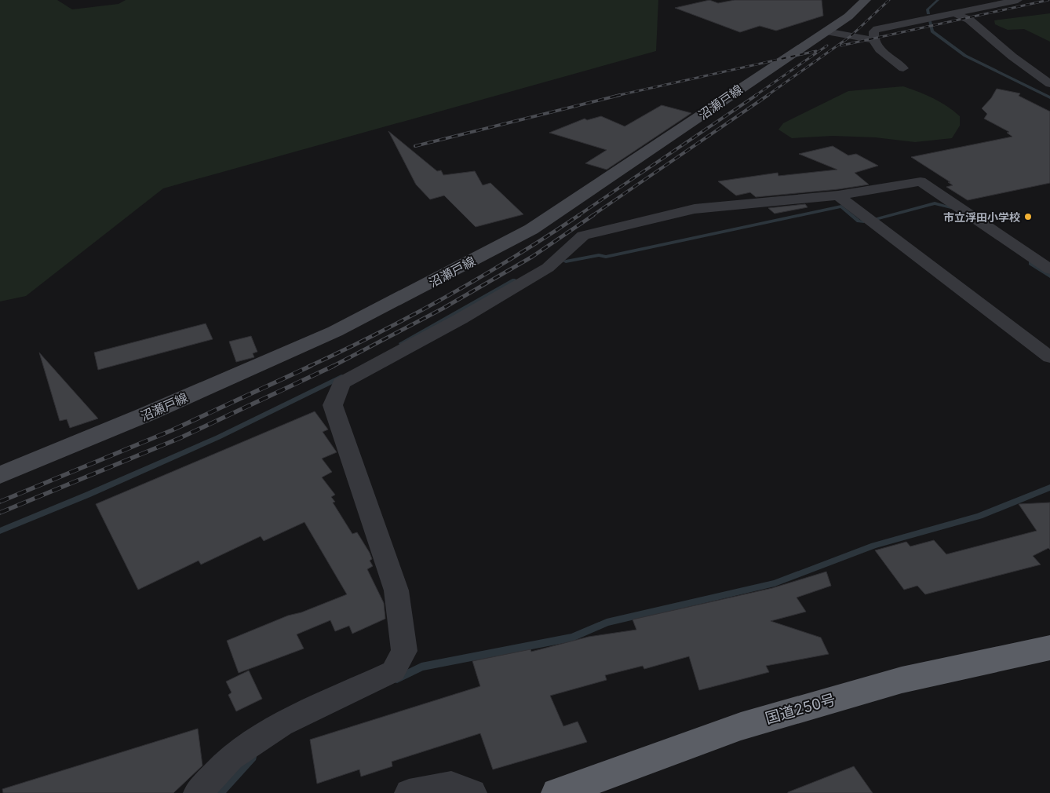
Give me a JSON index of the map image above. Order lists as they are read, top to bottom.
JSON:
{
  "streets": {
    "highway": ["国道250号"],
    "main road": ["沼瀬戸線"]
  },
  "places": ["市立浮田小学校"]
}
